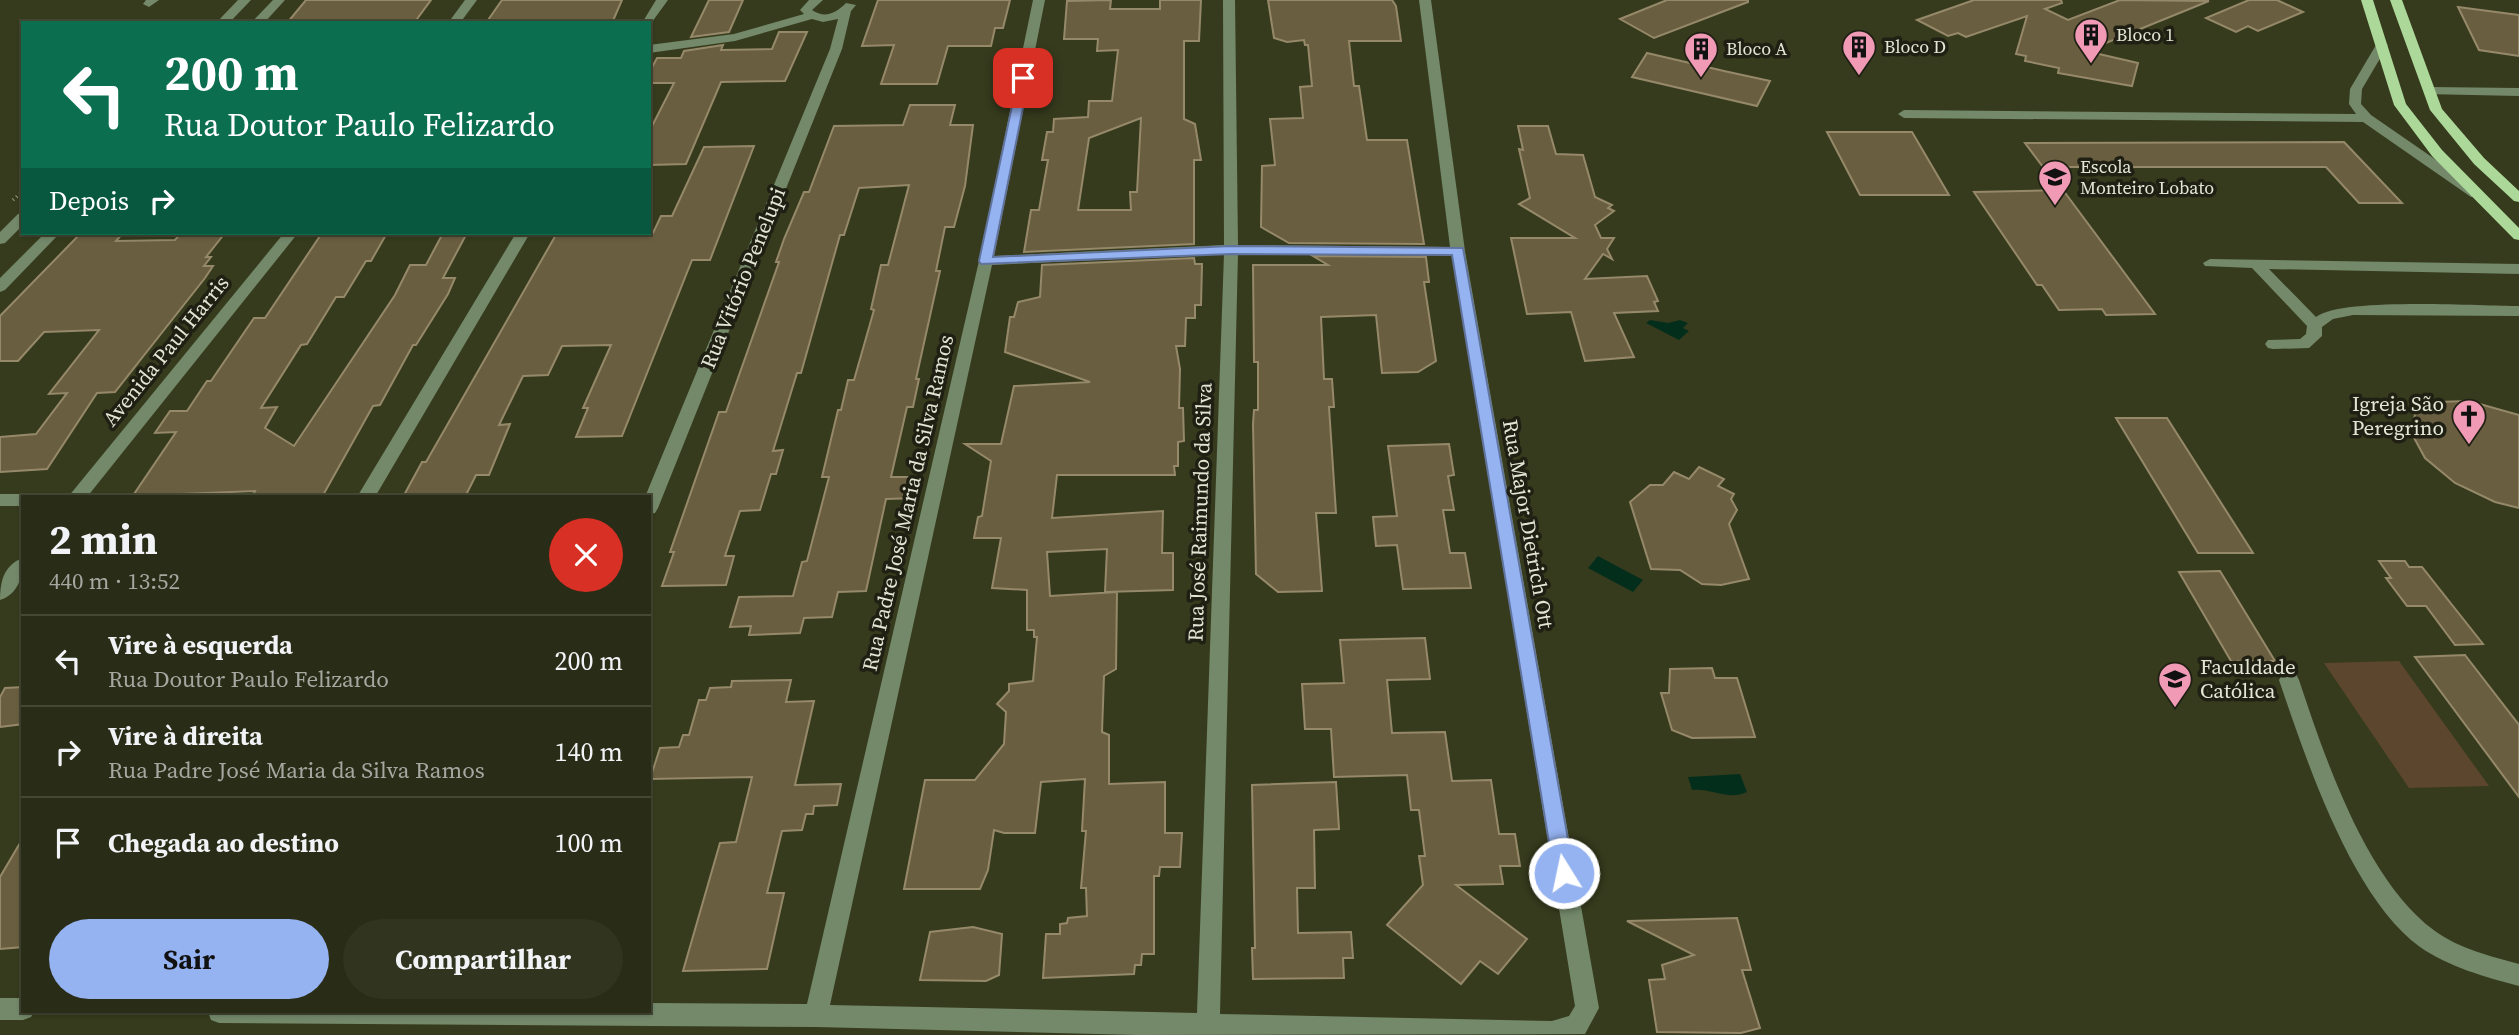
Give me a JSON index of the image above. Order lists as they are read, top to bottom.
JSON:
{
  "streets": {
    "street": [
      "Rua Vitório Penelupi",
      "Avenida Paul Harris",
      "Rua Padre José Maria da Silva Ramos",
      "Rua José Raimundo da Silva",
      "Rua Major Dietrich Ott"
    ]
  },
  "crossings": [
    ["Rua José Raimundo da Silva", "Rua Major Dietrich Ott"]
  ],
  "places": {
    "building": ["Bloco 1", "Bloco D", "Bloco A"],
    "school or university": ["Escola Monteiro Lobato", "Faculdade Católica"],
    "church": ["Igreja São Peregrino"]
  },
  "page": {
    "turn": ["200 m", "Rua Doutor Paulo Felizardo"],
    "then": "Depois",
    "heading": ["2 min", "440 m · 13:52"],
    "list": [
      {
        "name": "Vire à esquerda",
        "note": "Rua Doutor Paulo Felizardo",
        "value": "200 m"
      },
      {
        "name": "Vire à direita",
        "note": "Rua Padre José Maria da Silva Ramos",
        "value": "140 m"
      },
      {
        "name": "Chegada ao destino",
        "value": "100 m"
      }
    ],
    "buttons": ["Sair", "Compartilhar"]
  }
}
